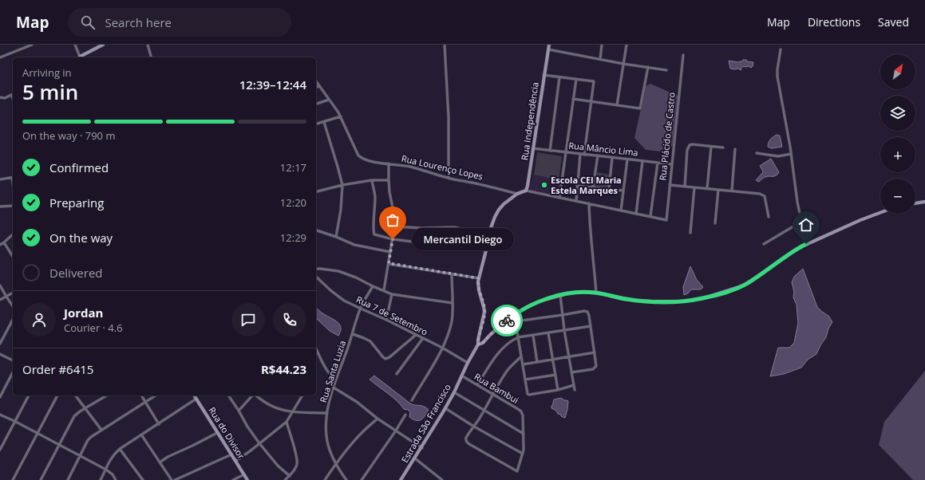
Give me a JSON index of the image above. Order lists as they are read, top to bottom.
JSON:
{
  "streets": {
    "street": [
      "Rua Independência",
      "Rua Plácido de Castro",
      "Rua Mâncio Lima",
      "Rua Lourenço Lopes",
      "Rua 7 de Setembro",
      "Rua Santa Luzia",
      "Rua Bambui",
      "Estrada São Francisco",
      "Rua do Divisor"
    ]
  },
  "crossings": [
    ["Rua Independência", "Rua Mâncio Lima"],
    ["Rua Plácido de Castro", "Rua Mâncio Lima"],
    ["Rua Lourenço Lopes", "Estrada São Francisco"],
    ["Rua 7 de Setembro", "Rua Santa Luzia"],
    ["Rua 7 de Setembro", "Estrada São Francisco"],
    ["Rua Bambui", "Estrada São Francisco"]
  ],
  "places": ["Escola CEI Maria Estela Marques", "Mercantil Diego"],
  "north": "top right",
  "page": {
    "header": "Map",
    "search": "Search here",
    "nav": ["Map", "Directions", "Saved"],
    "map_buttons": ["+", "−"],
    "heading": ["5 min", "Arriving in", "12:39–12:44"],
    "panel": [
      "Jordan",
      "Courier · 4.6",
      "Order #6415",
      "R$44.23"
    ],
    "bar": "On the way · 790 m",
    "list": [
      ["Confirmed", "12:17"],
      ["Preparing", "12:20"],
      ["On the way", "12:29"],
      "Delivered"
    ],
    "bubble": "Mercantil Diego"
  }
}
